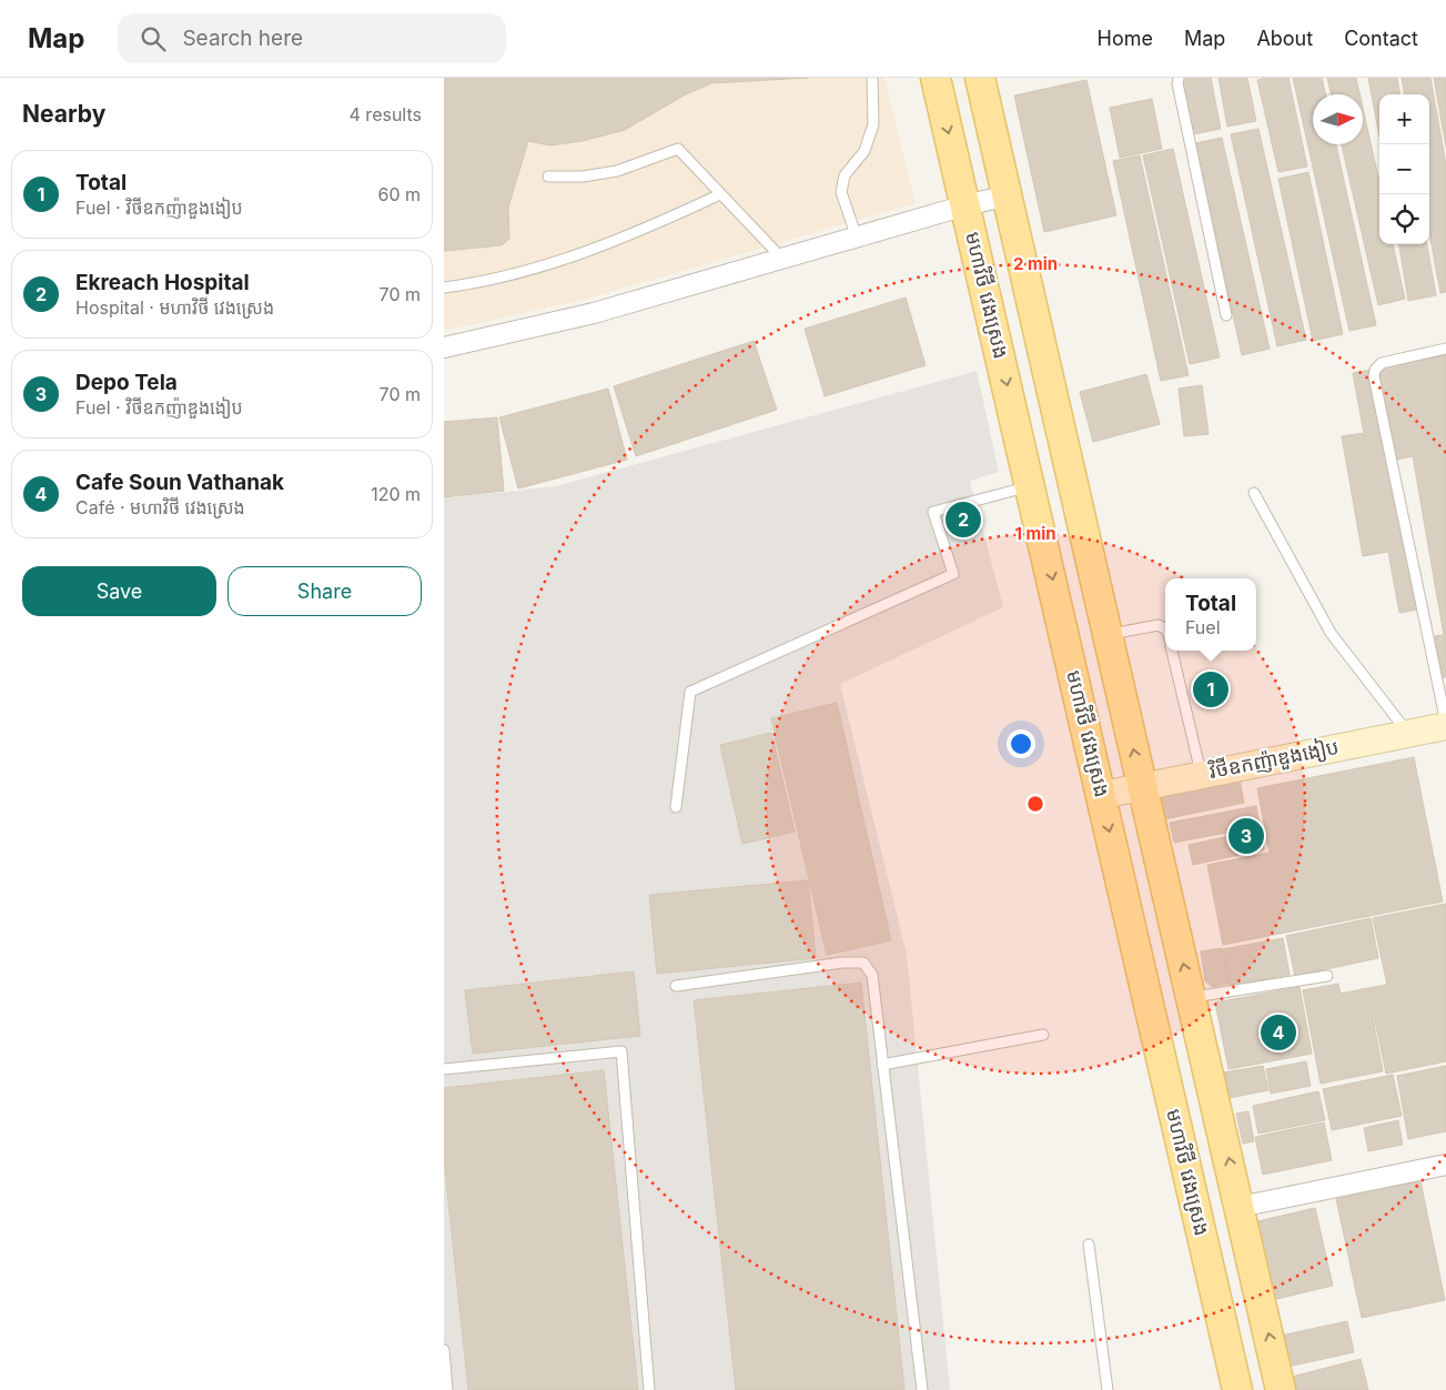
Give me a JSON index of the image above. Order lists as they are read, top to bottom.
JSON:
{
  "streets": {
    "main road": ["មហាវិថី វេងស្រេង"],
    "street": ["វិថីឧកញ៉ាឌួងងៀប"]
  },
  "crossings": [
    ["មហាវិថី វេងស្រេង", "វិថីឧកញ៉ាឌួងងៀប"]
  ],
  "north": "right",
  "page": {
    "header": "Map",
    "search": "Search here",
    "nav": [
      "Home",
      "Map",
      "About",
      "Contact"
    ],
    "heading": ["Nearby", "4 results"],
    "map_buttons": ["+", "−"],
    "list": [
      {
        "mark": "1",
        "name": "Total",
        "note": "Fuel · វិថីឧកញ៉ាឌួងងៀប",
        "value": "60 m"
      },
      {
        "mark": "2",
        "name": "Ekreach Hospital",
        "note": "Hospital · មហាវិថី វេងស្រេង",
        "value": "70 m"
      },
      {
        "mark": "3",
        "name": "Depo Tela",
        "note": "Fuel · វិថីឧកញ៉ាឌួងងៀប",
        "value": "70 m"
      },
      {
        "mark": "4",
        "name": "Cafe Soun Vathanak",
        "note": "Café · មហាវិថី វេងស្រេង",
        "value": "120 m"
      }
    ],
    "pins": [
      "2",
      "1",
      "3",
      "4"
    ],
    "buttons": ["Save", "Share"],
    "popup": ["Total", "Fuel"]
  },
  "rings": ["2 min", "1 min"]
}
